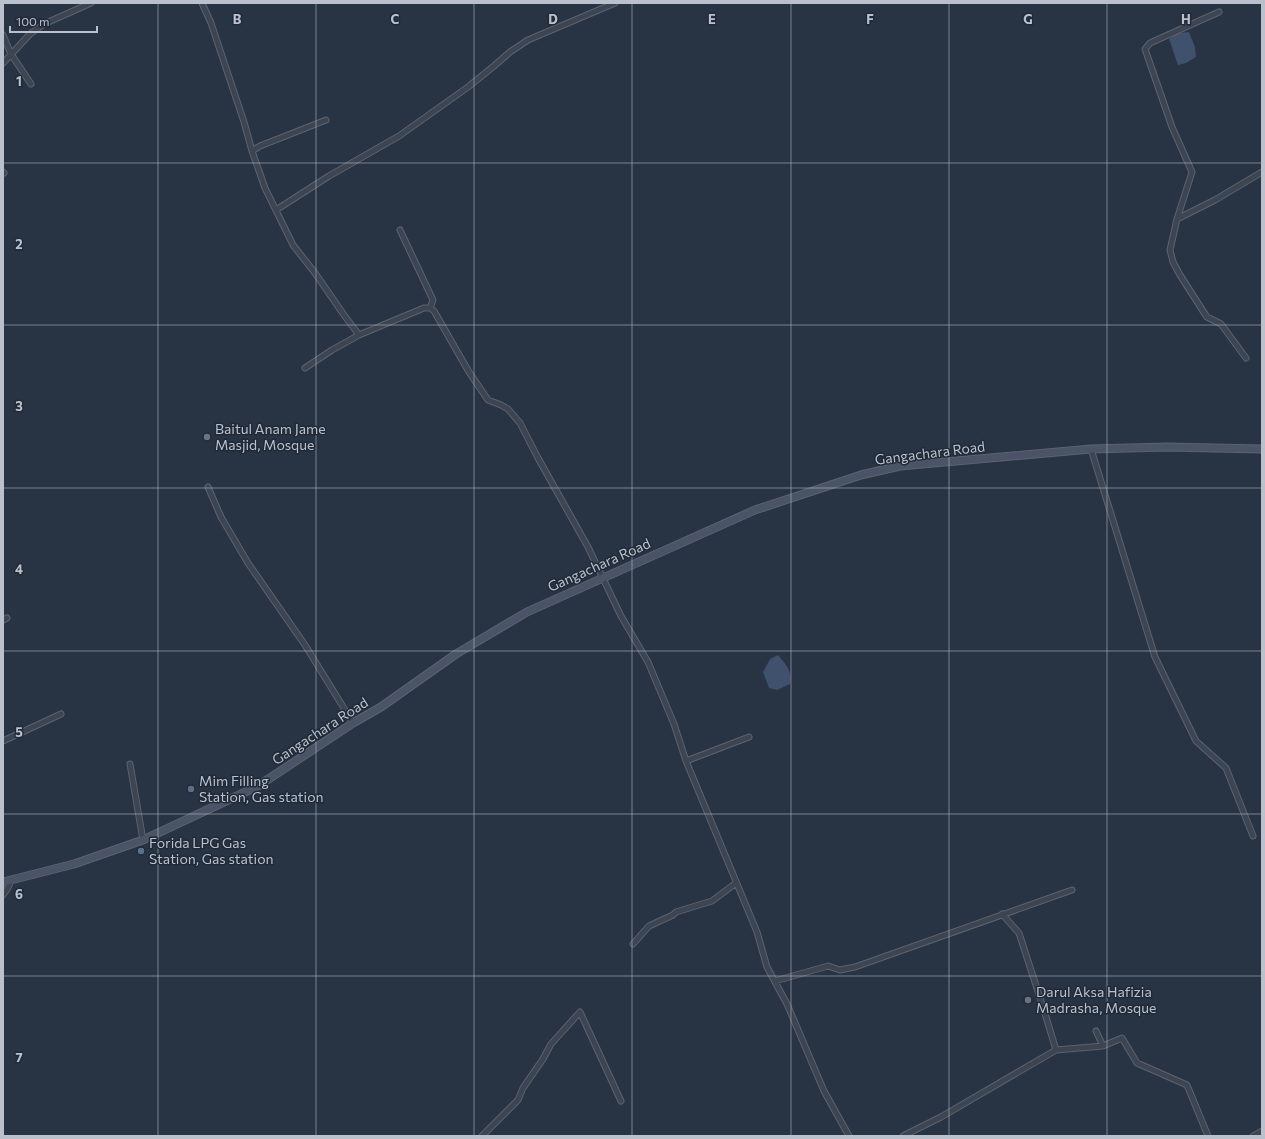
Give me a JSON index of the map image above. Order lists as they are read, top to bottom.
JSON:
{
  "streets": {
    "main road": ["Gangachara Road"]
  },
  "places": [
    "Baitul Anam Jame Masjid, Mosque",
    "Mim Filling Station, Gas station",
    "Forida LPG Gas Station, Gas station",
    "Darul Aksa Hafizia Madrasha, Mosque"
  ],
  "scale_bar": "100 m",
  "grid": {
    "columns": [
      "B",
      "C",
      "D",
      "E",
      "F",
      "G",
      "H"
    ],
    "rows": [
      "1",
      "2",
      "3",
      "4",
      "5",
      "6",
      "7"
    ]
  }
}
